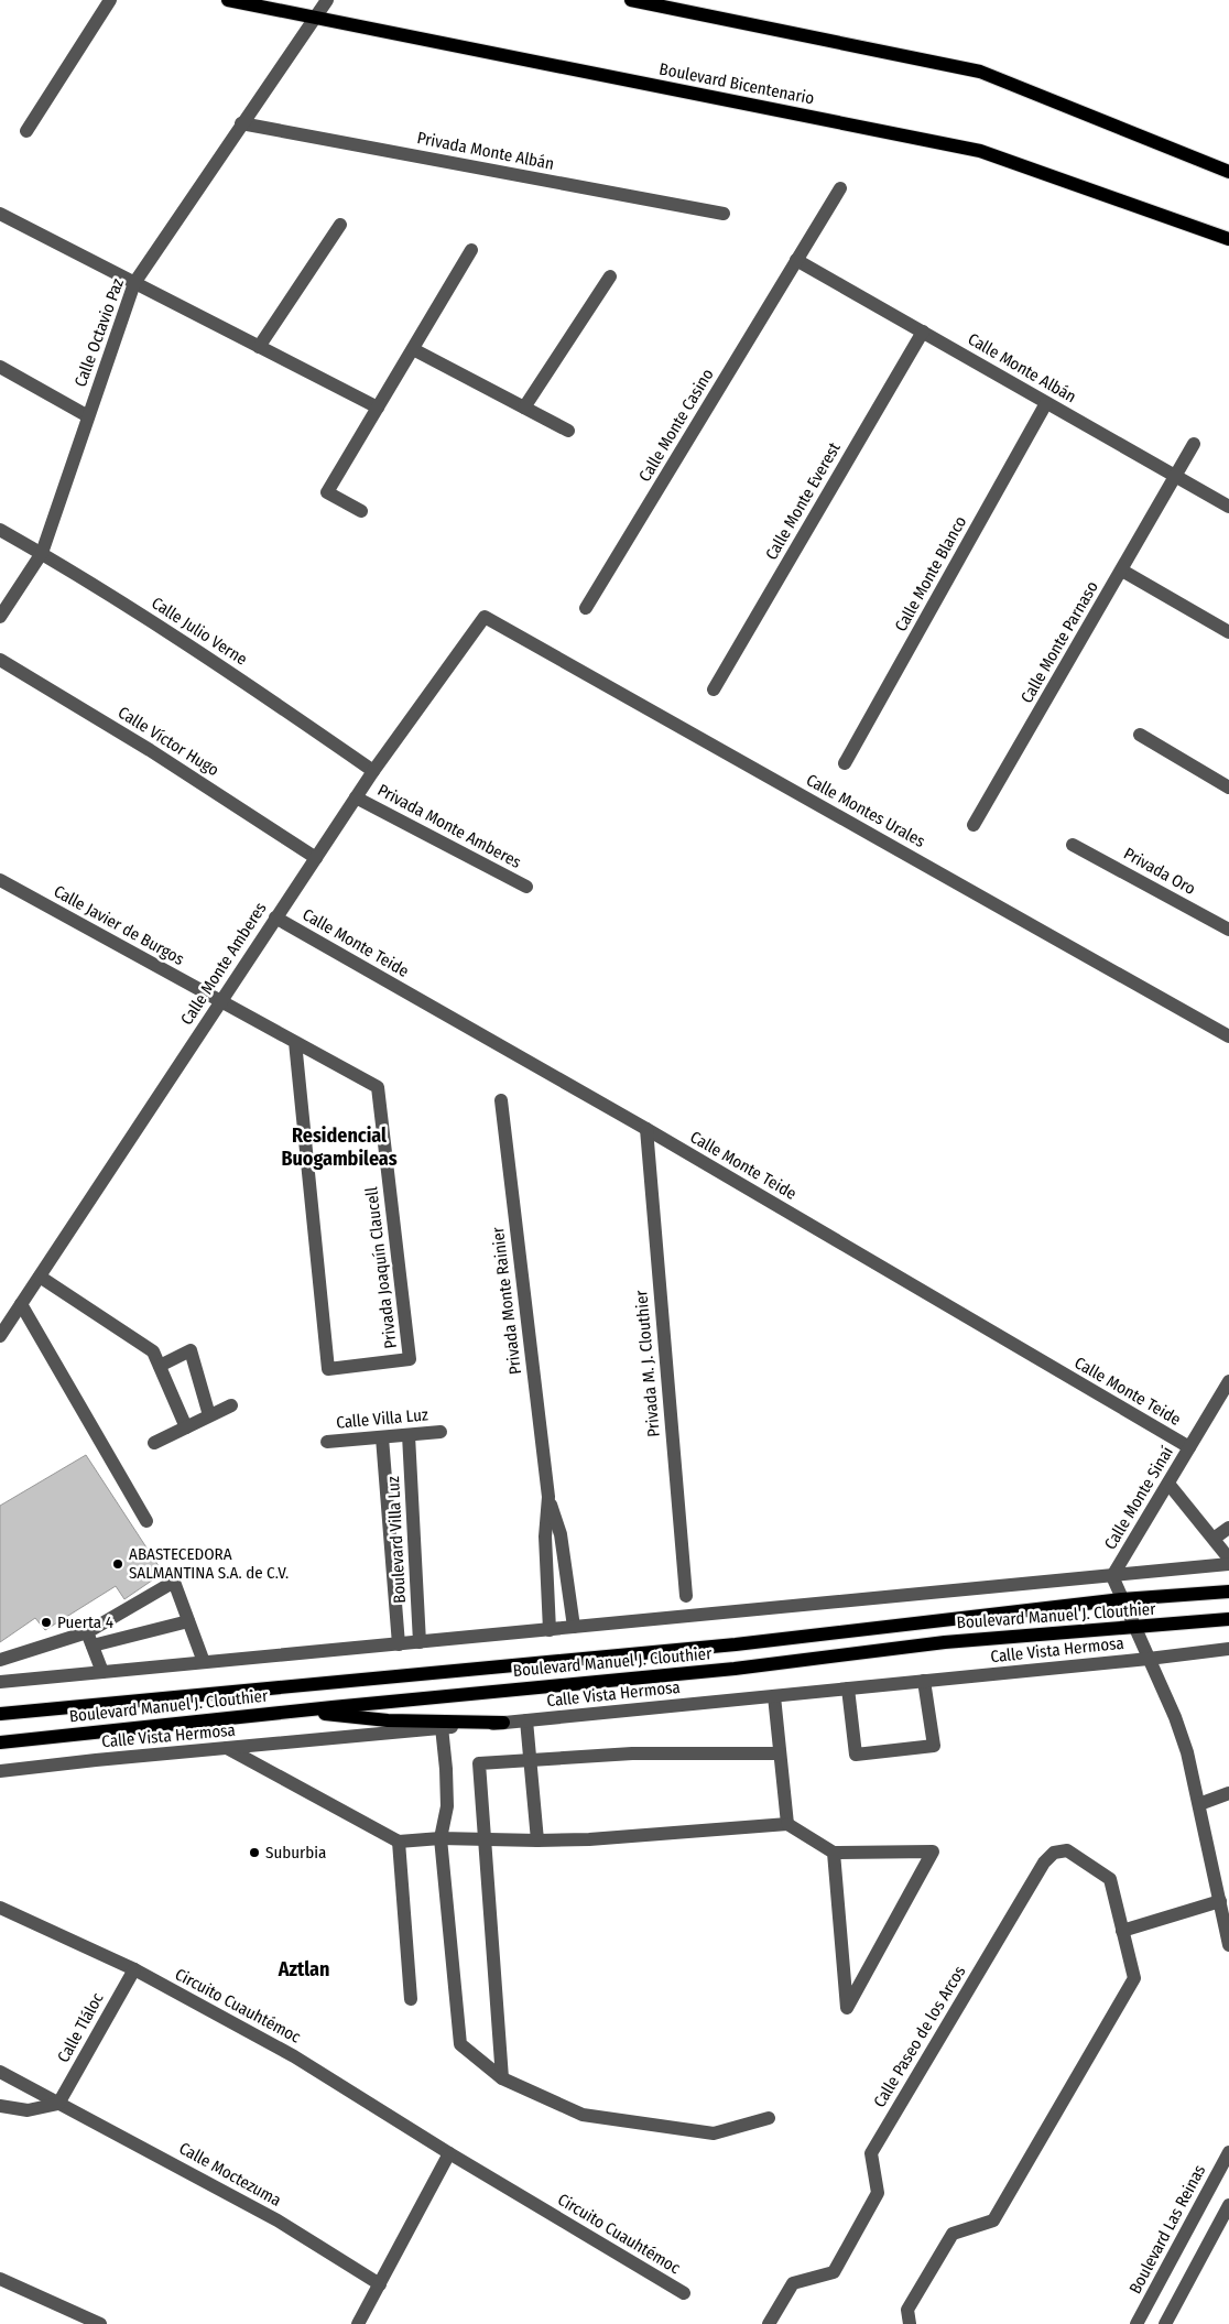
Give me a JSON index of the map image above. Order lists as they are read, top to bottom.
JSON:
{
  "streets": {
    "main road": ["Boulevard Bicentenario", "Boulevard Manuel J. Clouthier"],
    "street": [
      "Privada Monte Albán",
      "Calle Octavio Paz",
      "Calle Monte Albán",
      "Calle Monte Casino",
      "Calle Monte Everest",
      "Calle Monte Blanco",
      "Calle Julio Verne",
      "Calle Monte Parnaso",
      "Calle Víctor Hugo",
      "Calle Montes Urales",
      "Privada Monte Amberes",
      "Privada Oro",
      "Calle Javier de Burgos",
      "Calle Monte Teide",
      "Calle Monte Amberes",
      "Privada Joaquín Claucell",
      "Privada Monte Rainier",
      "Privada M. J. Clouthier",
      "Calle Villa Luz",
      "Calle Monte Sinaí",
      "Boulevard Villa Luz",
      "Calle Vista Hermosa",
      "Circuito Cuauhtémoc",
      "Calle Tláloc",
      "Calle Paseo de los Arcos",
      "Calle Moctezuma",
      "Boulevard Las Reinas"
    ]
  },
  "crossings": [
    ["Boulevard Bicentenario", "Calle Octavio Paz"],
    ["Privada Monte Albán", "Calle Octavio Paz"],
    ["Calle Octavio Paz", "Calle Julio Verne"],
    ["Calle Monte Albán", "Calle Monte Casino"],
    ["Calle Monte Albán", "Calle Monte Everest"],
    ["Calle Monte Albán", "Calle Monte Blanco"],
    ["Calle Monte Albán", "Calle Monte Parnaso"],
    ["Calle Julio Verne", "Calle Monte Amberes"],
    ["Calle Víctor Hugo", "Calle Monte Amberes"],
    ["Calle Montes Urales", "Calle Monte Amberes"],
    ["Privada Monte Amberes", "Calle Monte Amberes"],
    ["Calle Javier de Burgos", "Calle Monte Amberes"],
    ["Calle Javier de Burgos", "Privada Joaquín Claucell"],
    ["Calle Monte Teide", "Calle Monte Amberes"],
    ["Calle Monte Teide", "Privada M. J. Clouthier"],
    ["Calle Monte Teide", "Calle Monte Sinaí"],
    ["Calle Monte Amberes", "Privada Joaquín Claucell"],
    ["Calle Villa Luz", "Boulevard Villa Luz"],
    ["Circuito Cuauhtémoc", "Calle Tláloc"],
    ["Calle Tláloc", "Calle Moctezuma"]
  ],
  "districts": ["Residencial Buogambileas", "Aztlan"],
  "places": ["ABASTECEDORA SALMANTINA S.A. de C.V.", "Puerta 4", "Suburbia"]
}
